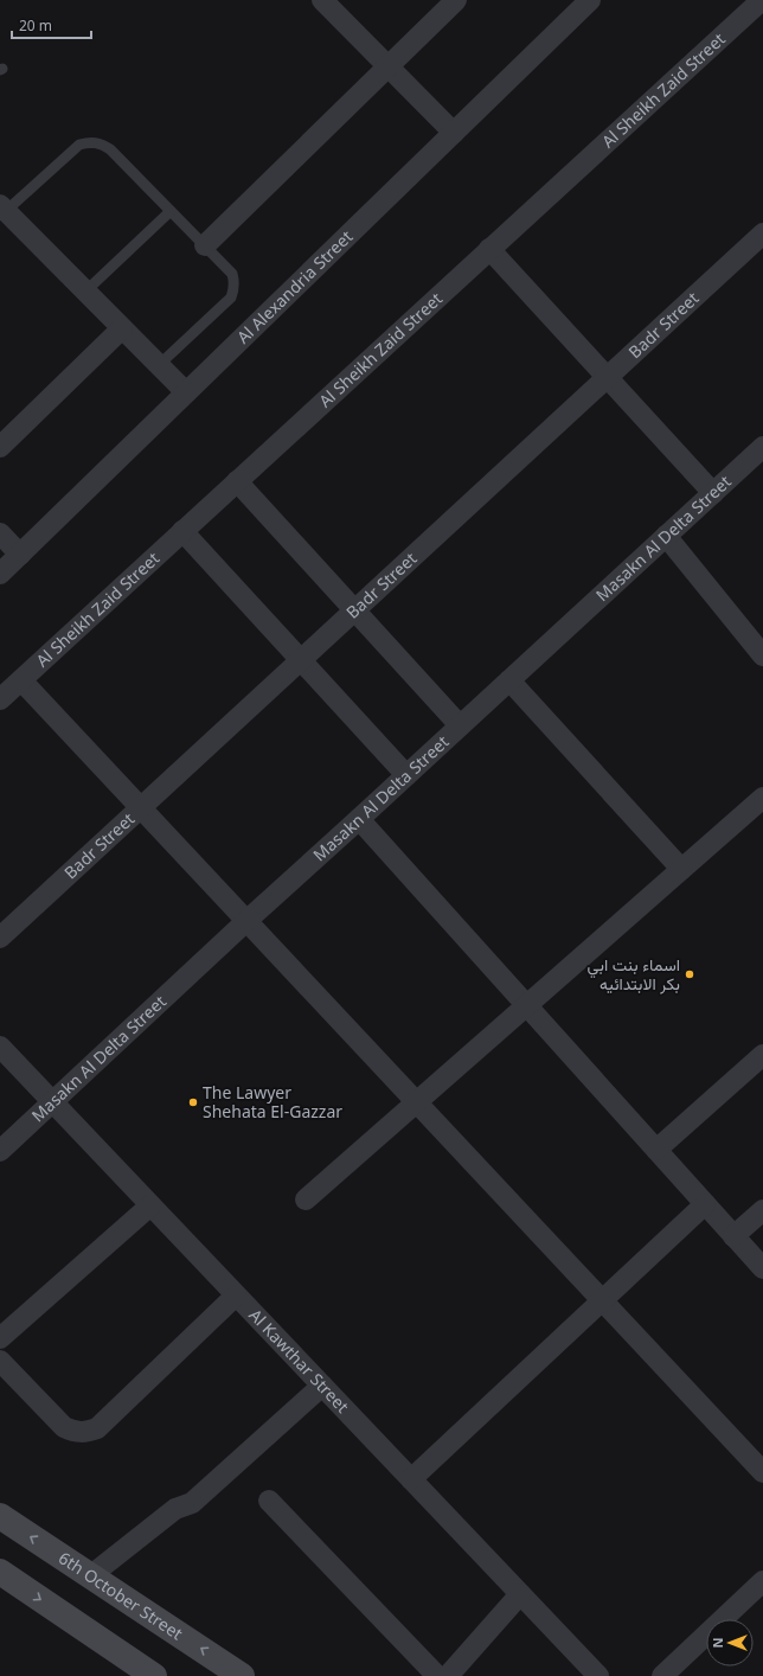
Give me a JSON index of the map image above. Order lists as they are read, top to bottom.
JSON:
{
  "streets": {
    "street": [
      "Al Sheikh Zaid Street",
      "Al Alexandria Street",
      "Badr Street",
      "Masakn Al Delta Street",
      "Al Kawthar Street",
      "6th October Street"
    ]
  },
  "crossings": [
    ["Masakn Al Delta Street", "Al Kawthar Street"]
  ],
  "places": ["اسماء بنت ابي بكر الابتدائيه", "The Lawyer Shehata El-Gazzar"],
  "scale_bar": "20 m",
  "north": "left"
}
